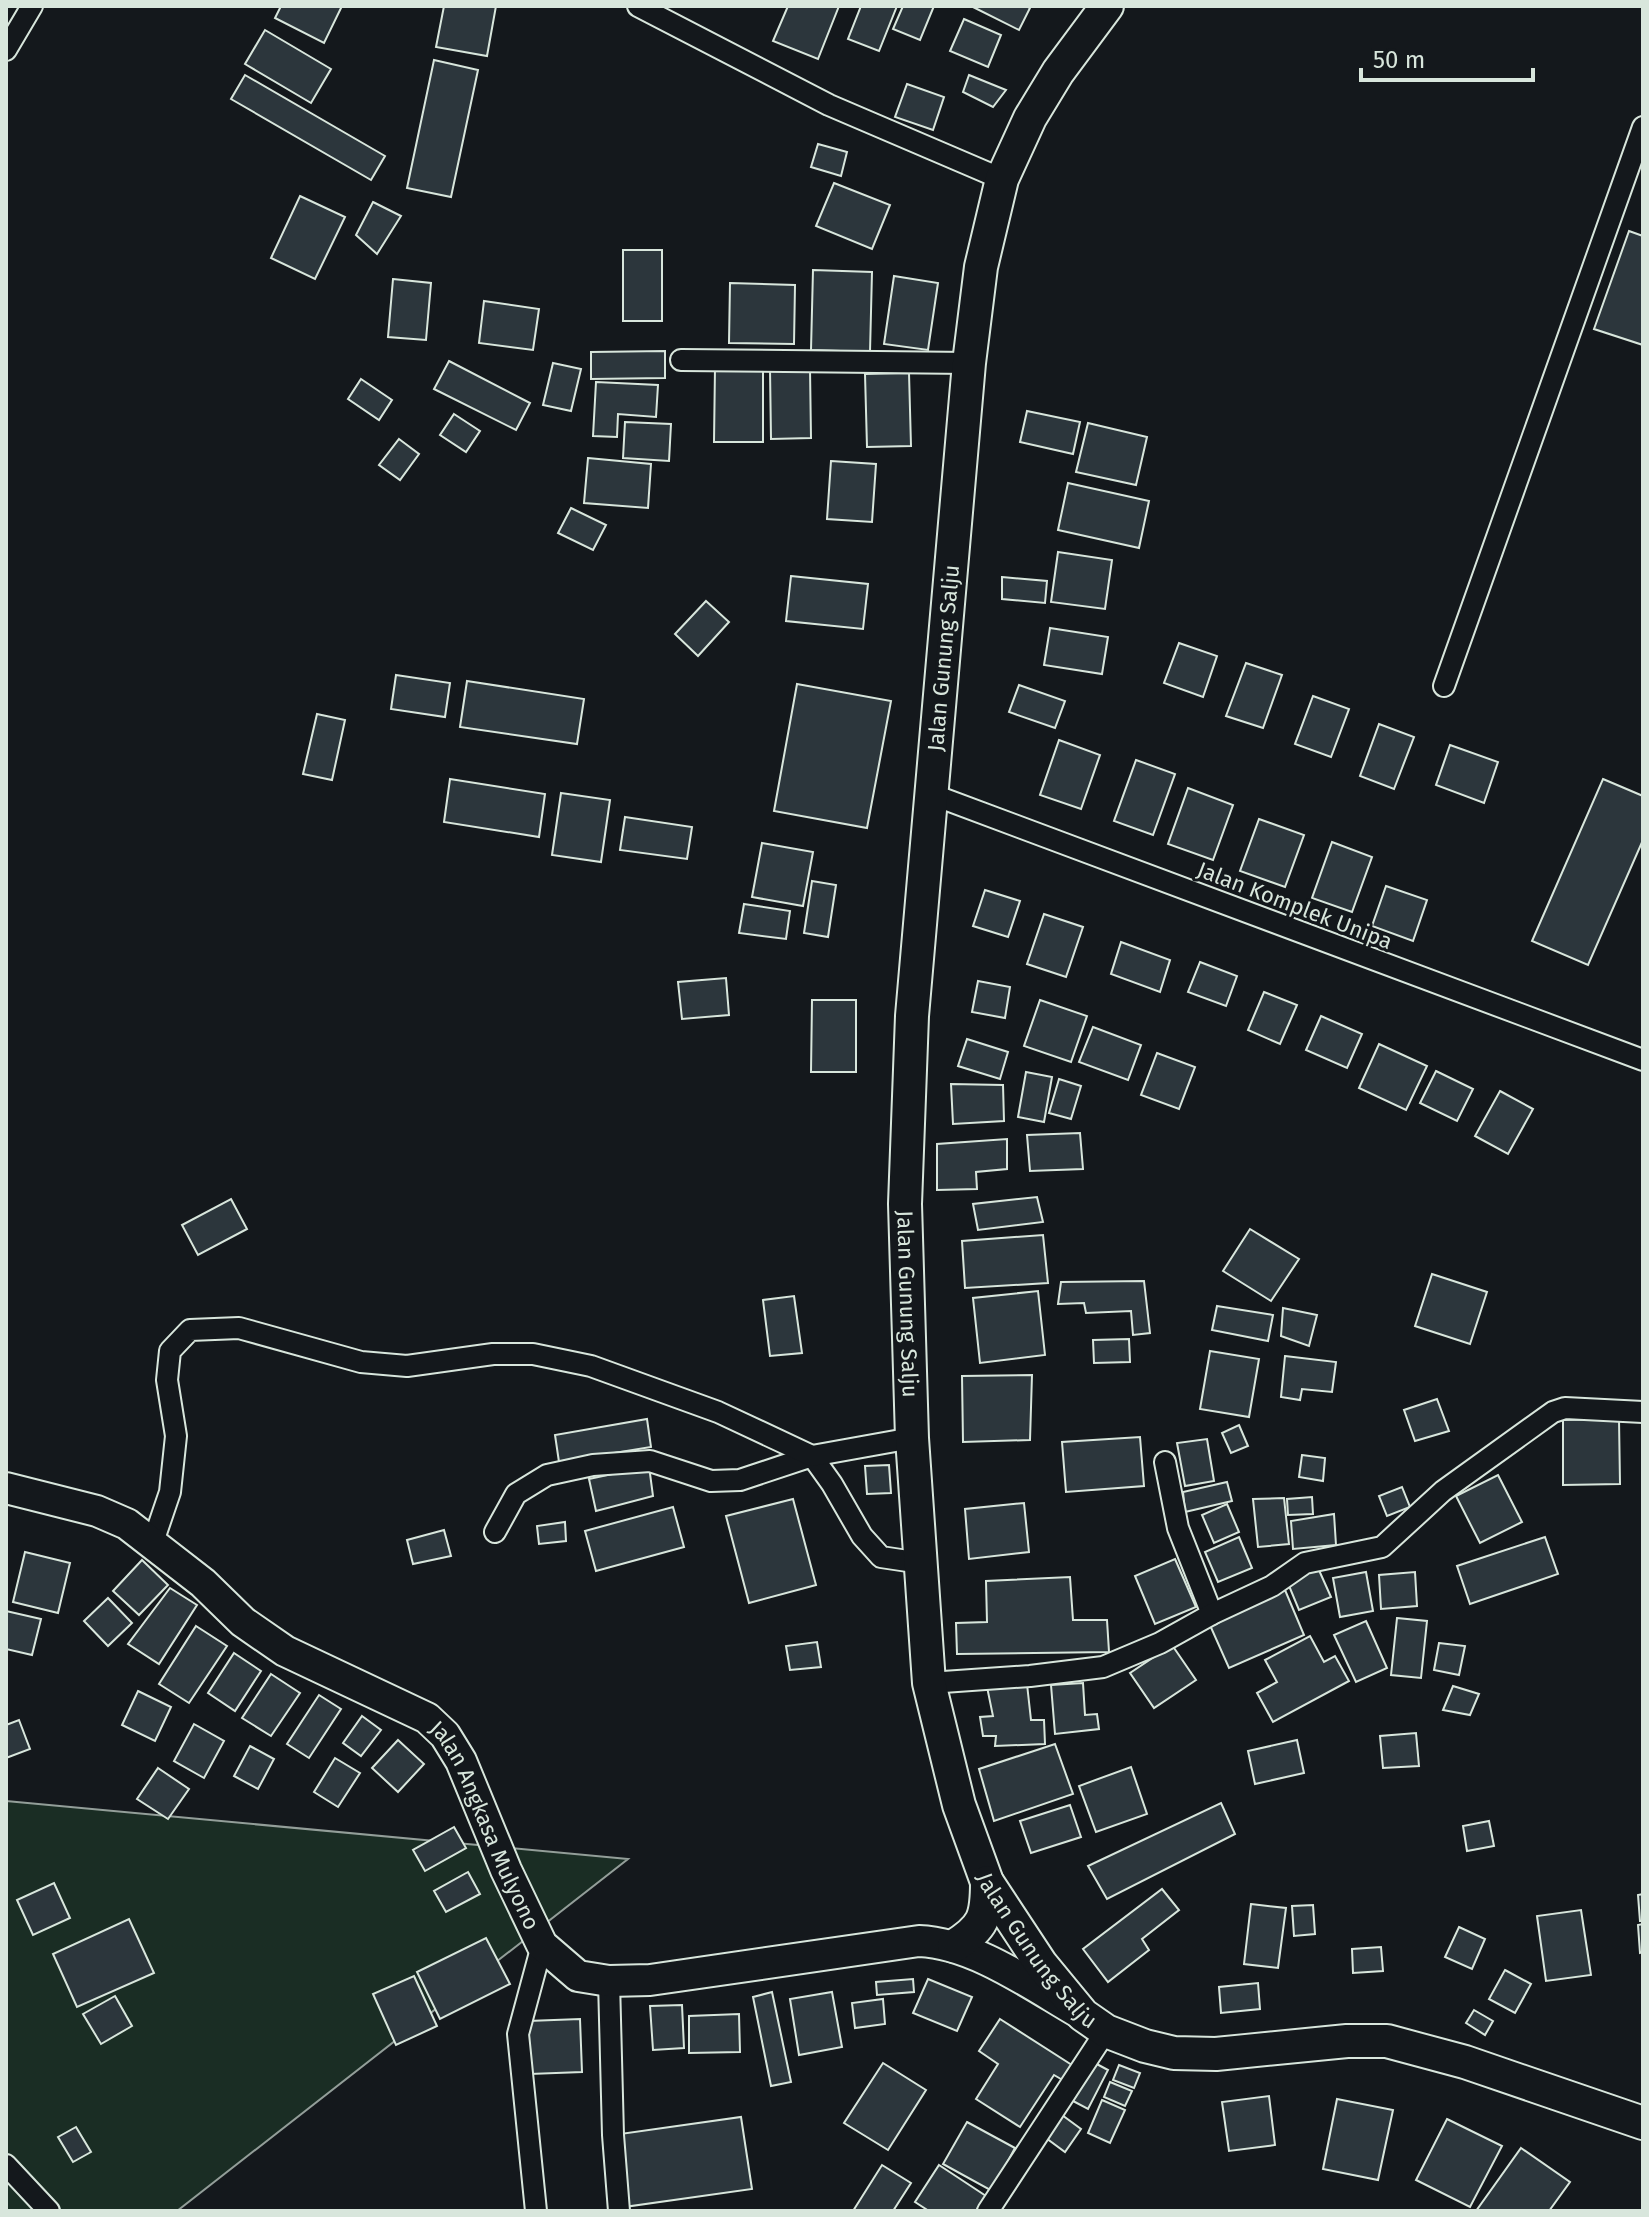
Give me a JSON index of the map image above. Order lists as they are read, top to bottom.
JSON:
{
  "streets": {
    "main road": ["Jalan Gunung Salju", "Jalan Angkasa Mulyono"],
    "street": ["Jalan Komplek Unipa"]
  },
  "crossings": [
    ["Jalan Gunung Salju", "Jalan Komplek Unipa"],
    ["Jalan Gunung Salju", "Jalan Angkasa Mulyono"]
  ],
  "scale_bar": "50 m"
}
